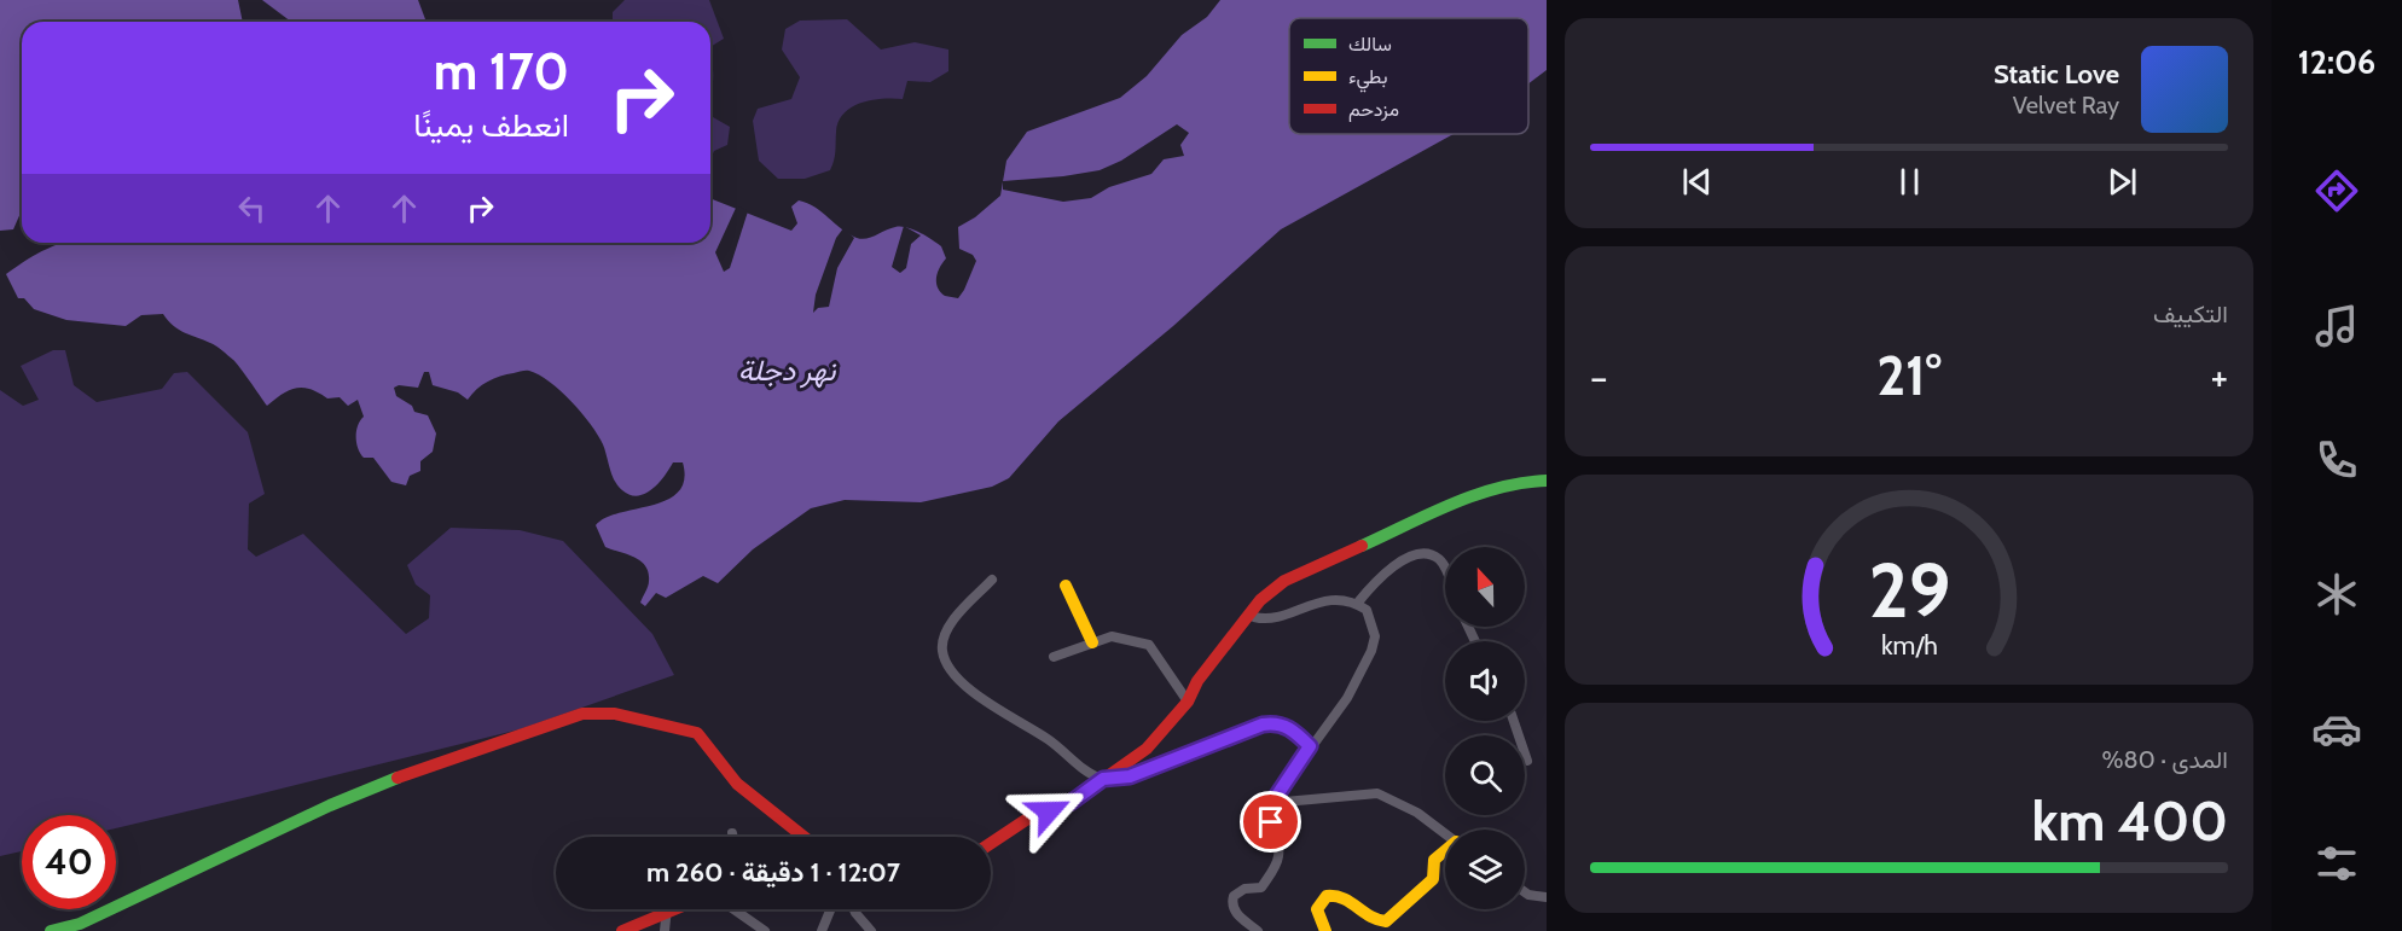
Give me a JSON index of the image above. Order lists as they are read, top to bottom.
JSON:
{
  "water": ["نهر دجلة"],
  "legend": ["سالك", "بطيء", "مزدحم"],
  "north": "top",
  "page": {
    "tabs": "12:06",
    "turn": ["170 m", "انعطف يمينًا"],
    "song": ["Static Love", "Velvet Ray"],
    "tile": [
      "التكييف",
      ["المدى · 80%", "400 km"]
    ],
    "heat": ["−", "21°", "+"],
    "limit": "40",
    "trip": "12:07 · 1 دقيقة · 260 m",
    "gauge": ["29", "km/h"]
  }
}
